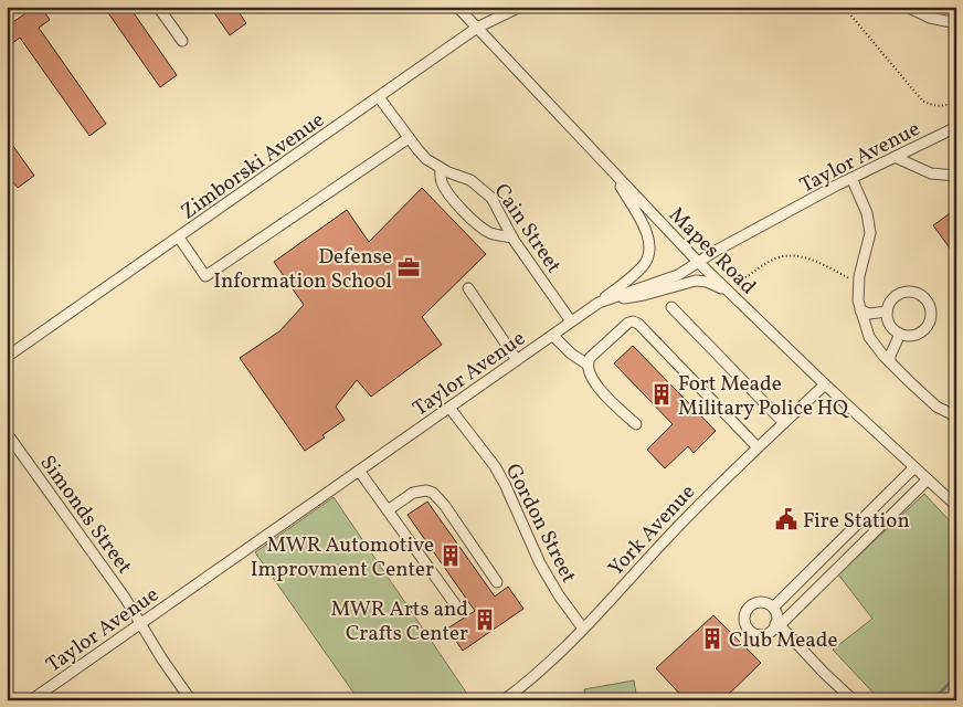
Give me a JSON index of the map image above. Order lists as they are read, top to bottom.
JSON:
{
  "streets": {
    "street": [
      "Taylor Avenue",
      "Zimborski Avenue",
      "Cain Street",
      "Mapes Road",
      "Simonds Street",
      "Gordon Street",
      "York Avenue"
    ]
  },
  "crossings": [
    ["Taylor Avenue", "Cain Street"],
    ["Taylor Avenue", "Mapes Road"],
    ["Taylor Avenue", "Simonds Street"],
    ["Taylor Avenue", "Gordon Street"],
    ["Zimborski Avenue", "Cain Street"],
    ["Zimborski Avenue", "Mapes Road"],
    ["Mapes Road", "York Avenue"],
    ["Gordon Street", "York Avenue"]
  ],
  "places": {
    "office": ["Defense Information School"],
    "building": [
      "Fort Meade Military Police HQ",
      "MWR Automotive Improvment Center",
      "MWR Arts and Crafts Center",
      "Club Meade"
    ],
    "public building": ["Fire Station"]
  }
}
